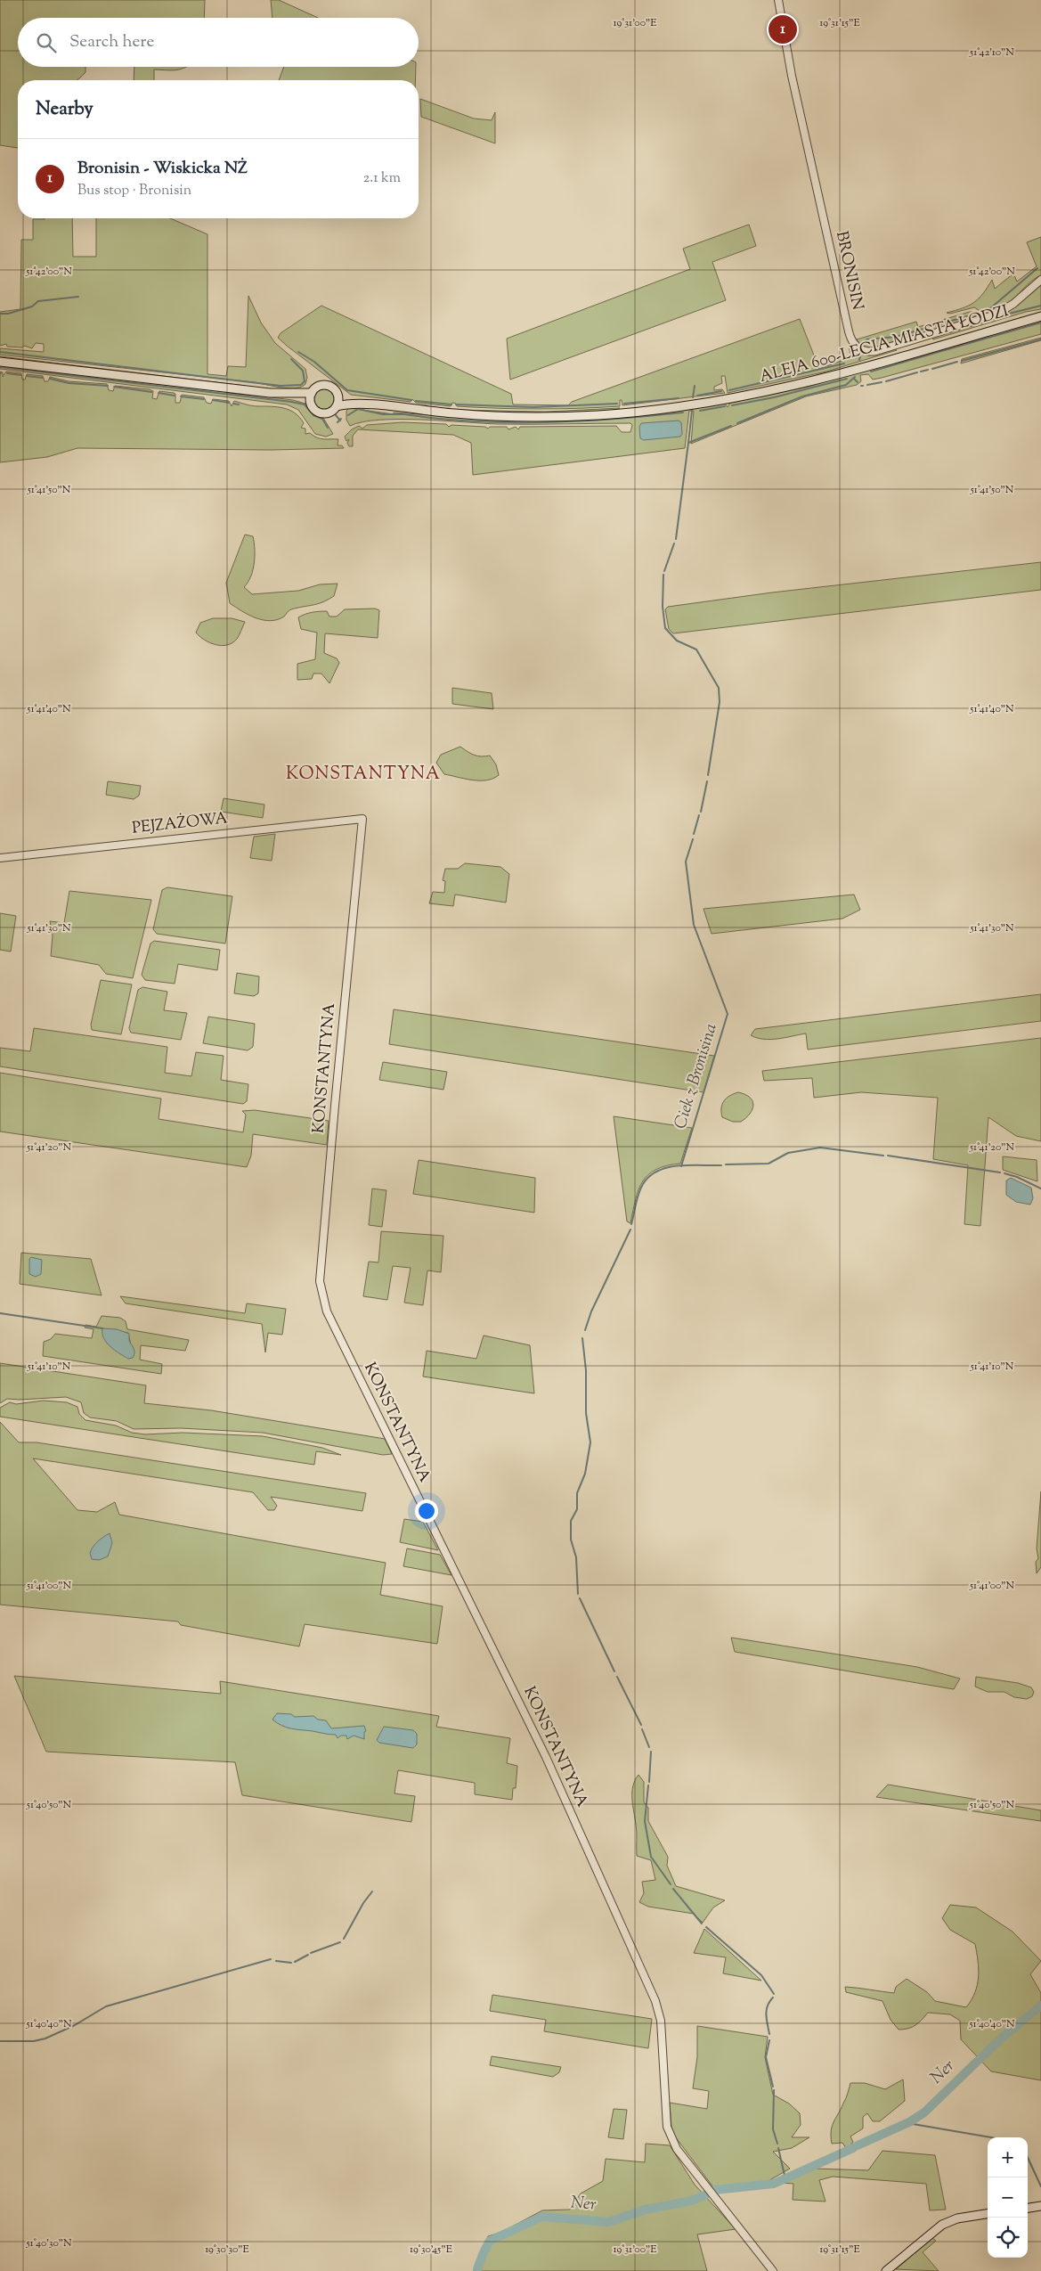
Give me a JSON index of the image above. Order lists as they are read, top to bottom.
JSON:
{
  "streets": {
    "main road": ["ALEJA 600-LECIA MIASTA ŁODZI"],
    "street": ["BRONISIN", "PEJZAŻOWA", "KONSTANTYNA"]
  },
  "crossings": [
    ["PEJZAŻOWA", "KONSTANTYNA"]
  ],
  "districts": ["KONSTANTYNA"],
  "water": ["Ciek z Bronisina", "Ner"],
  "page": {
    "pins": "1",
    "search": "Search here",
    "heading": "Nearby",
    "list": [
      {
        "mark": "1",
        "name": "Bronisin - Wiskicka NŻ",
        "note": "Bus stop · Bronisin",
        "value": "2.1 km"
      }
    ],
    "map_buttons": ["+", "−"]
  },
  "coordinates": [
    "19°31'00\"E",
    "19°31'15\"E",
    "51°42'10\"N",
    "51°42'00\"N",
    "51°41'50\"N",
    "51°41'40\"N",
    "51°41'30\"N",
    "51°41'20\"N",
    "51°41'10\"N",
    "51°41'00\"N",
    "51°40'50\"N",
    "51°40'40\"N",
    "51°40'30\"N",
    "19°30'30\"E",
    "19°30'45\"E"
  ]
}
